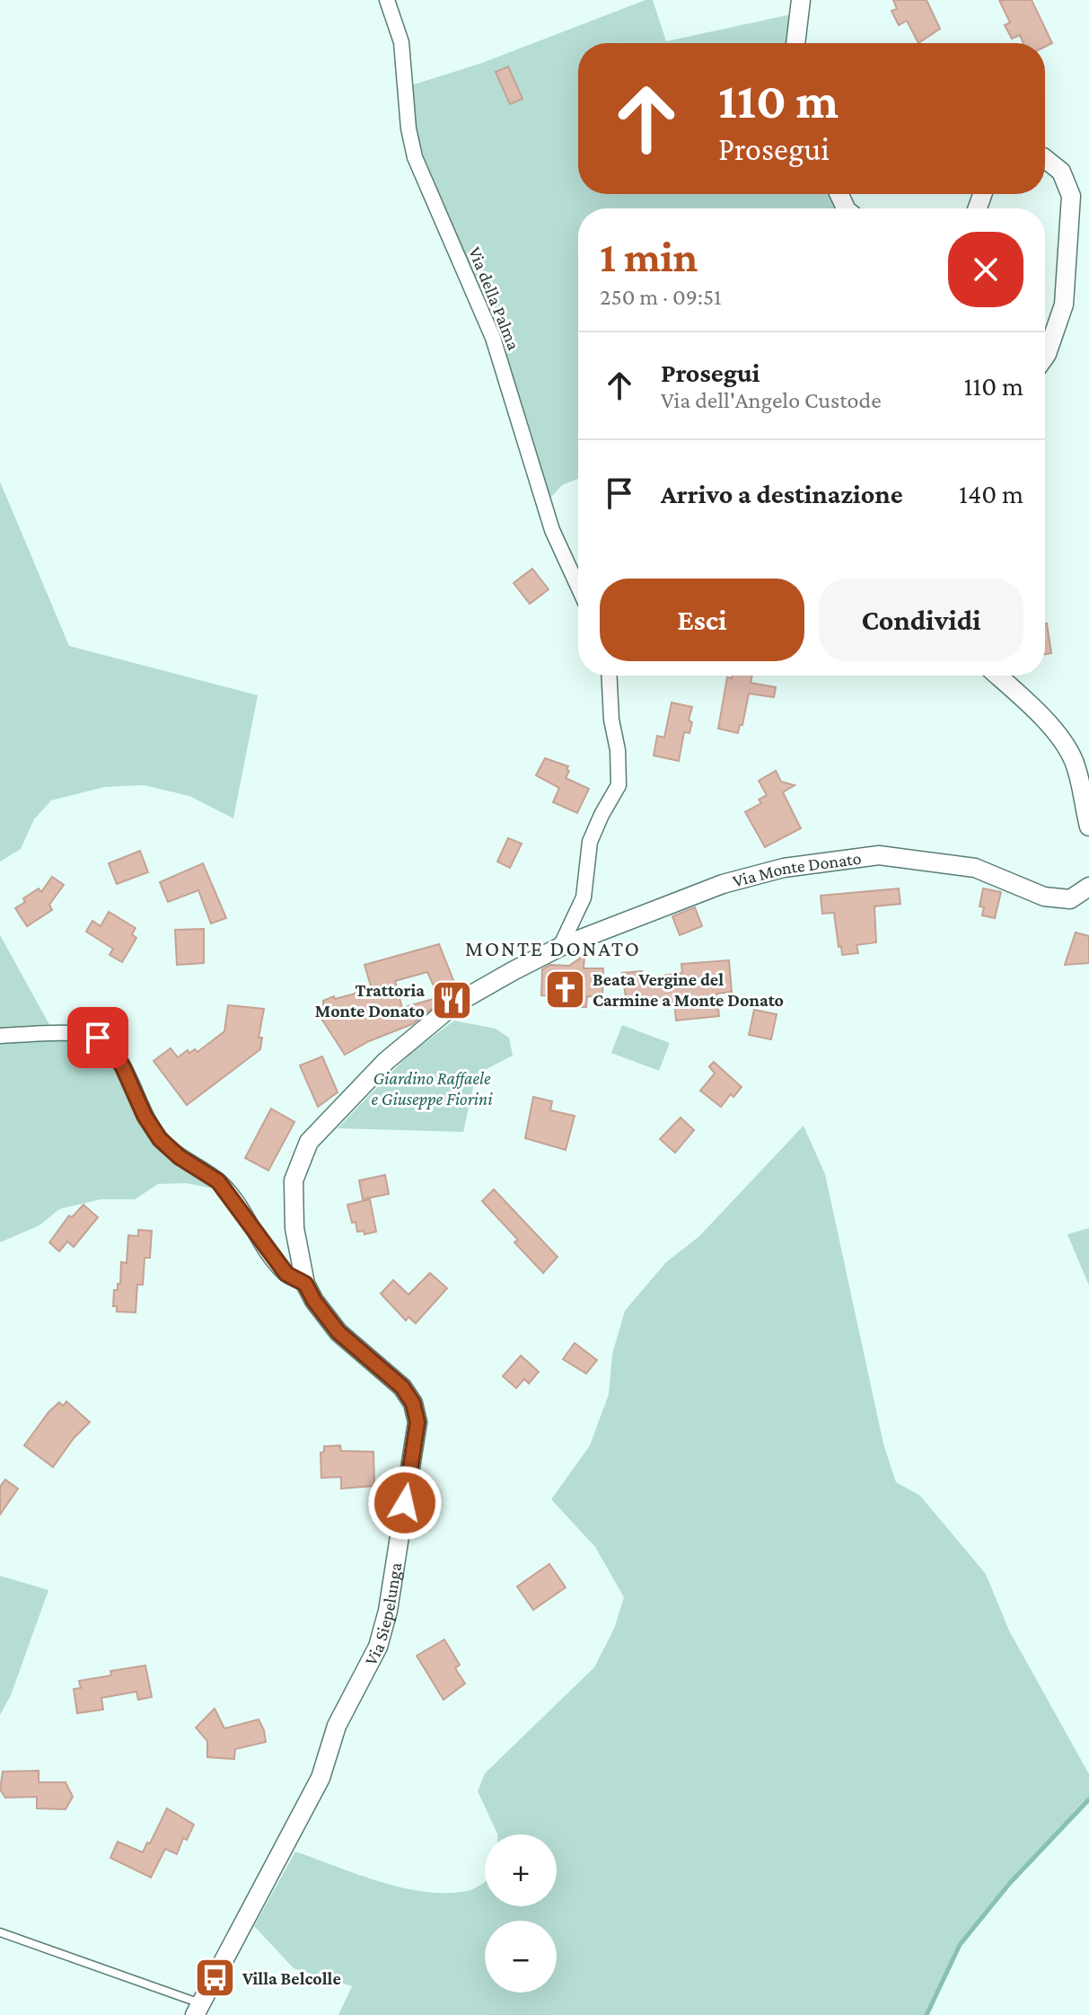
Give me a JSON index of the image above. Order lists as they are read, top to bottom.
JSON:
{
  "streets": {
    "street": ["Via della Palma", "Via Monte Donato", "Via Siepelunga"]
  },
  "crossings": [
    ["Via Monte Donato", "Via Siepelunga"]
  ],
  "districts": ["MONTE DONATO"],
  "parks": ["Giardino Raffaele e Giuseppe Fiorini"],
  "places": {
    "church": ["Beata Vergine del Carmine a Monte Donato"],
    "restaurant": ["Trattoria Monte Donato"],
    "bus stop": ["Villa Belcolle"]
  },
  "page": {
    "turn": ["110 m", "Prosegui"],
    "heading": ["1 min", "250 m · 09:51"],
    "list": [
      {
        "name": "Prosegui",
        "note": "Via dell'Angelo Custode",
        "value": "110 m"
      },
      {
        "name": "Arrivo a destinazione",
        "value": "140 m"
      }
    ],
    "buttons": ["Esci", "Condividi"],
    "map_buttons": ["+", "−"]
  }
}
